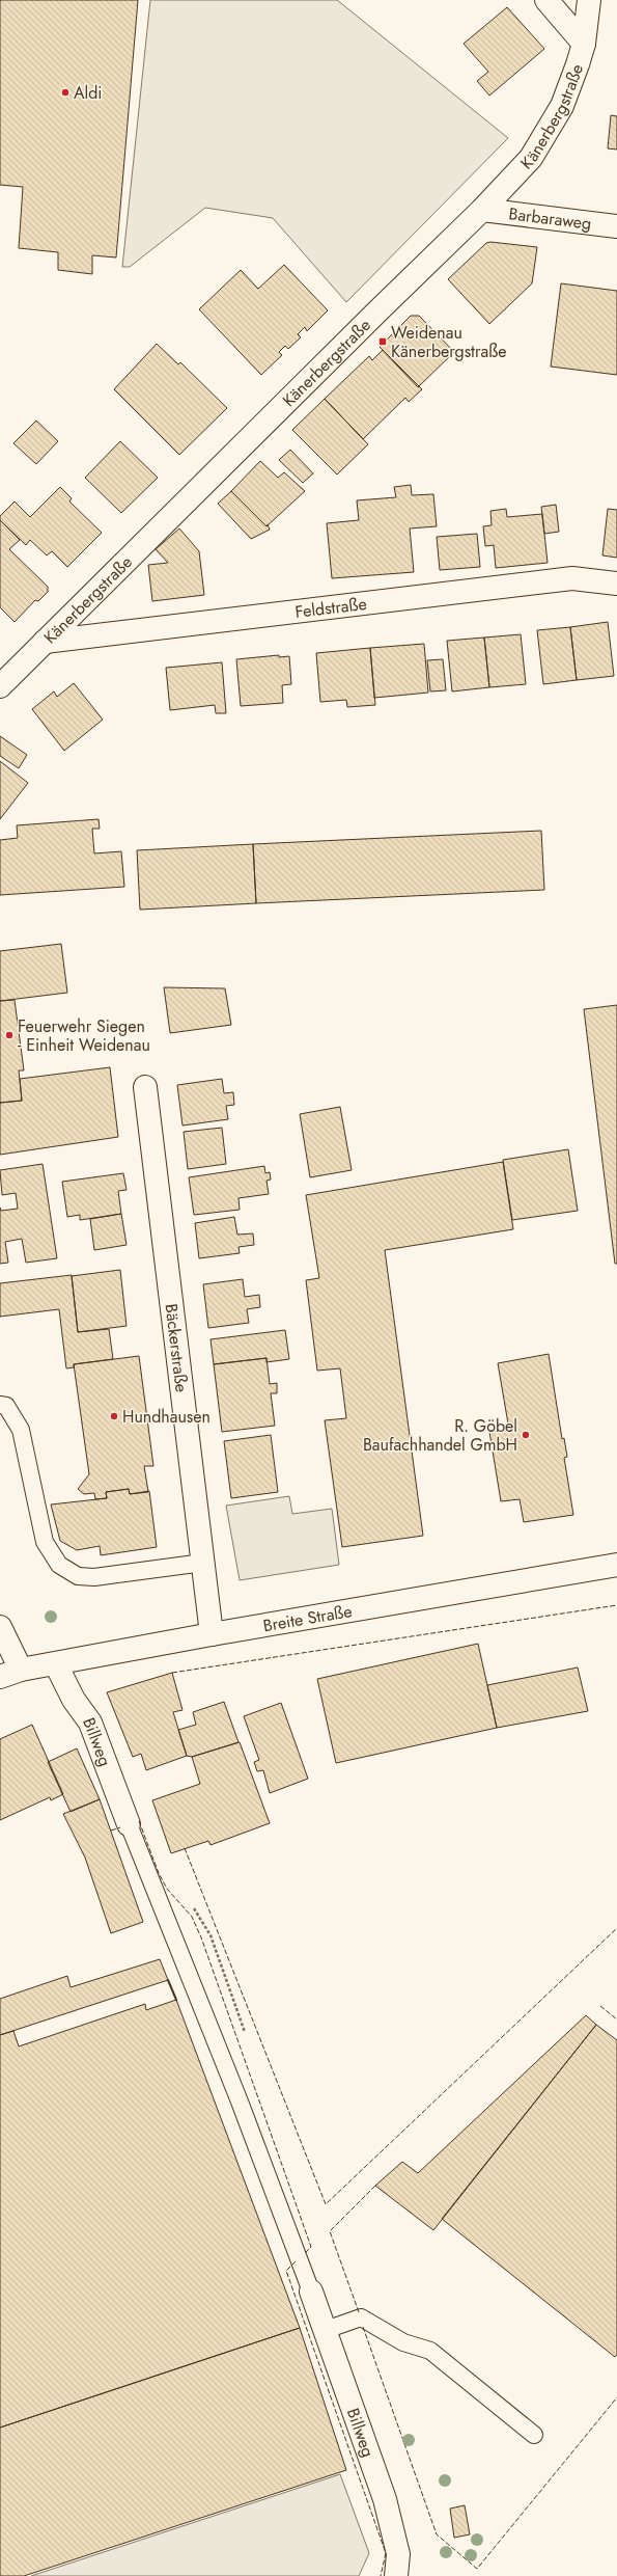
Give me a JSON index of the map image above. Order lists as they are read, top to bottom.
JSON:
{
  "streets": {
    "street": [
      "Känerbergstraße",
      "Barbaraweg",
      "Feldstraße",
      "Bäckerstraße",
      "Breite Straße",
      "Billweg"
    ]
  },
  "crossings": [
    ["Känerbergstraße", "Barbaraweg"],
    ["Känerbergstraße", "Feldstraße"],
    ["Bäckerstraße", "Breite Straße"],
    ["Breite Straße", "Billweg"]
  ],
  "places": {
    "other": [
      "Aldi",
      "Feuerwehr Siegen - Einheit Weidenau",
      "Hundhausen",
      "R. Göbel Baufachhandel GmbH"
    ],
    "transit": ["Weidenau Känerbergstraße"]
  }
}
